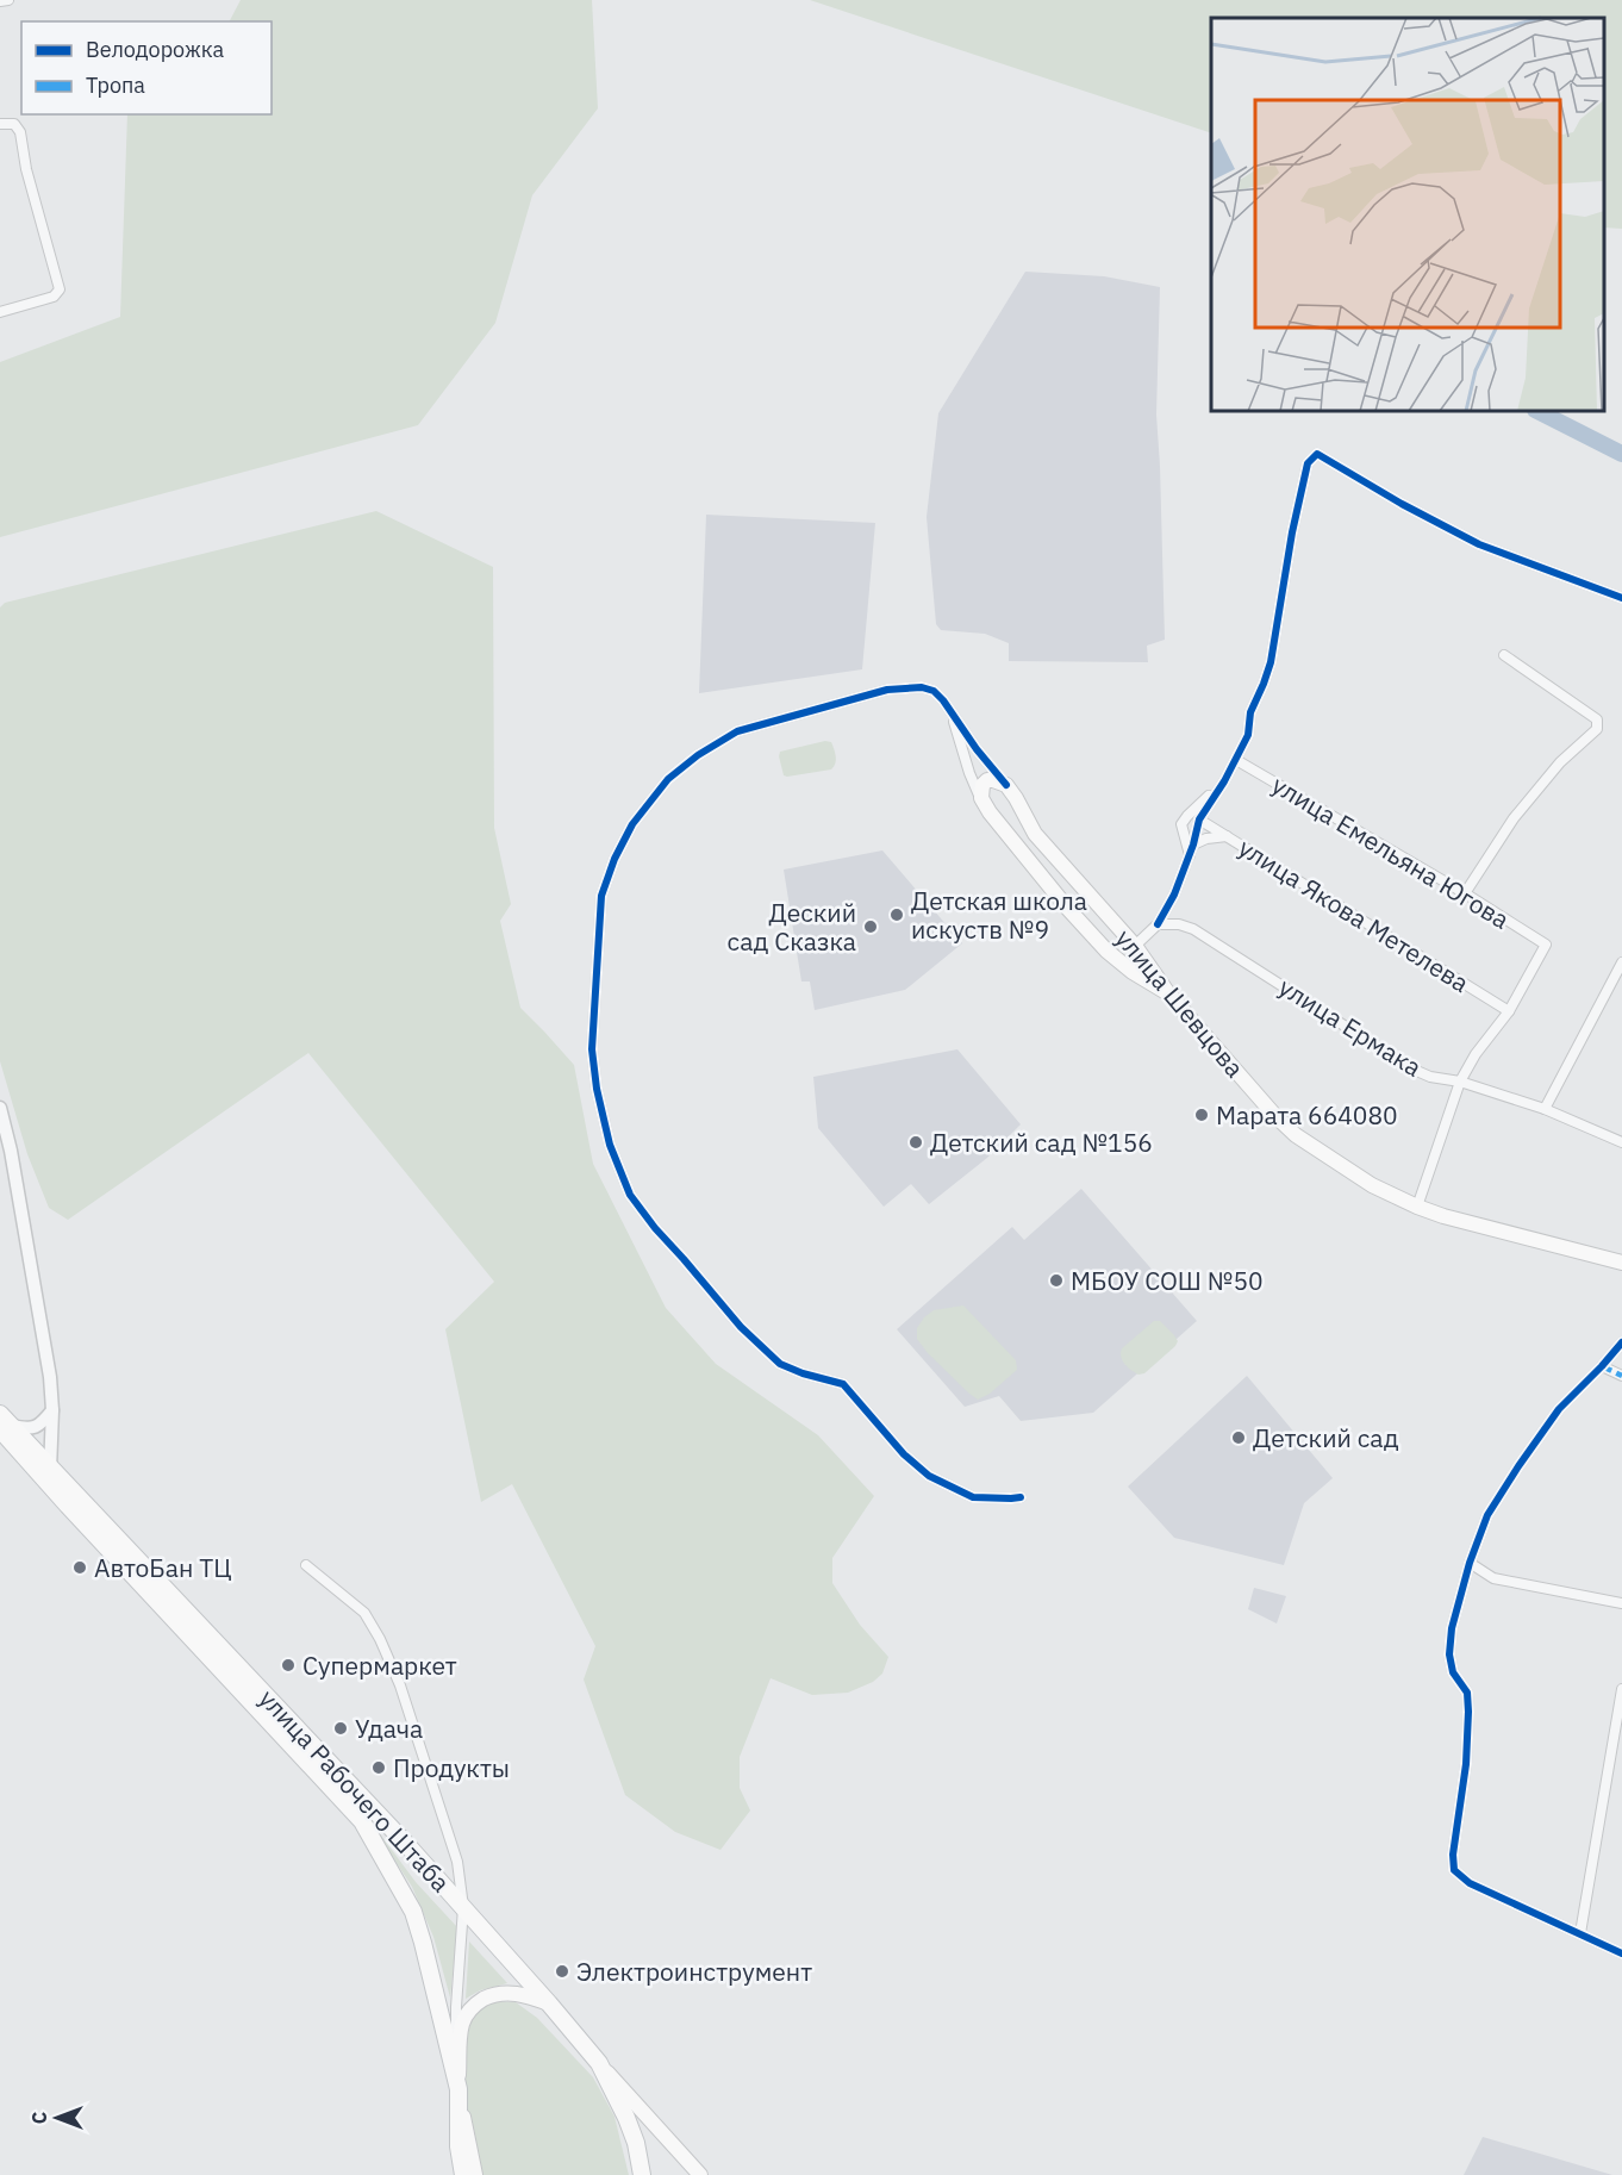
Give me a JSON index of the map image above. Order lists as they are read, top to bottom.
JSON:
{
  "streets": {
    "main road": ["улица Шевцова", "улица Рабочего Штаба"],
    "street": ["улица Емельяна Югова", "улица Якова Метелева", "улица Ермака"]
  },
  "crossings": [
    ["улица Емельяна Югова", "улица Якова Метелева"]
  ],
  "places": [
    "Детская школа искуств №9",
    "Деский сад Сказка",
    "Марата 664080",
    "Детский сад №156",
    "МБОУ СОШ №50",
    "Детский сад",
    "АвтоБан ТЦ",
    "Супермаркет",
    "Удача",
    "Продукты",
    "Электроинструмент"
  ],
  "legend": ["Велодорожка", "Тропа"],
  "north": "left"
}
